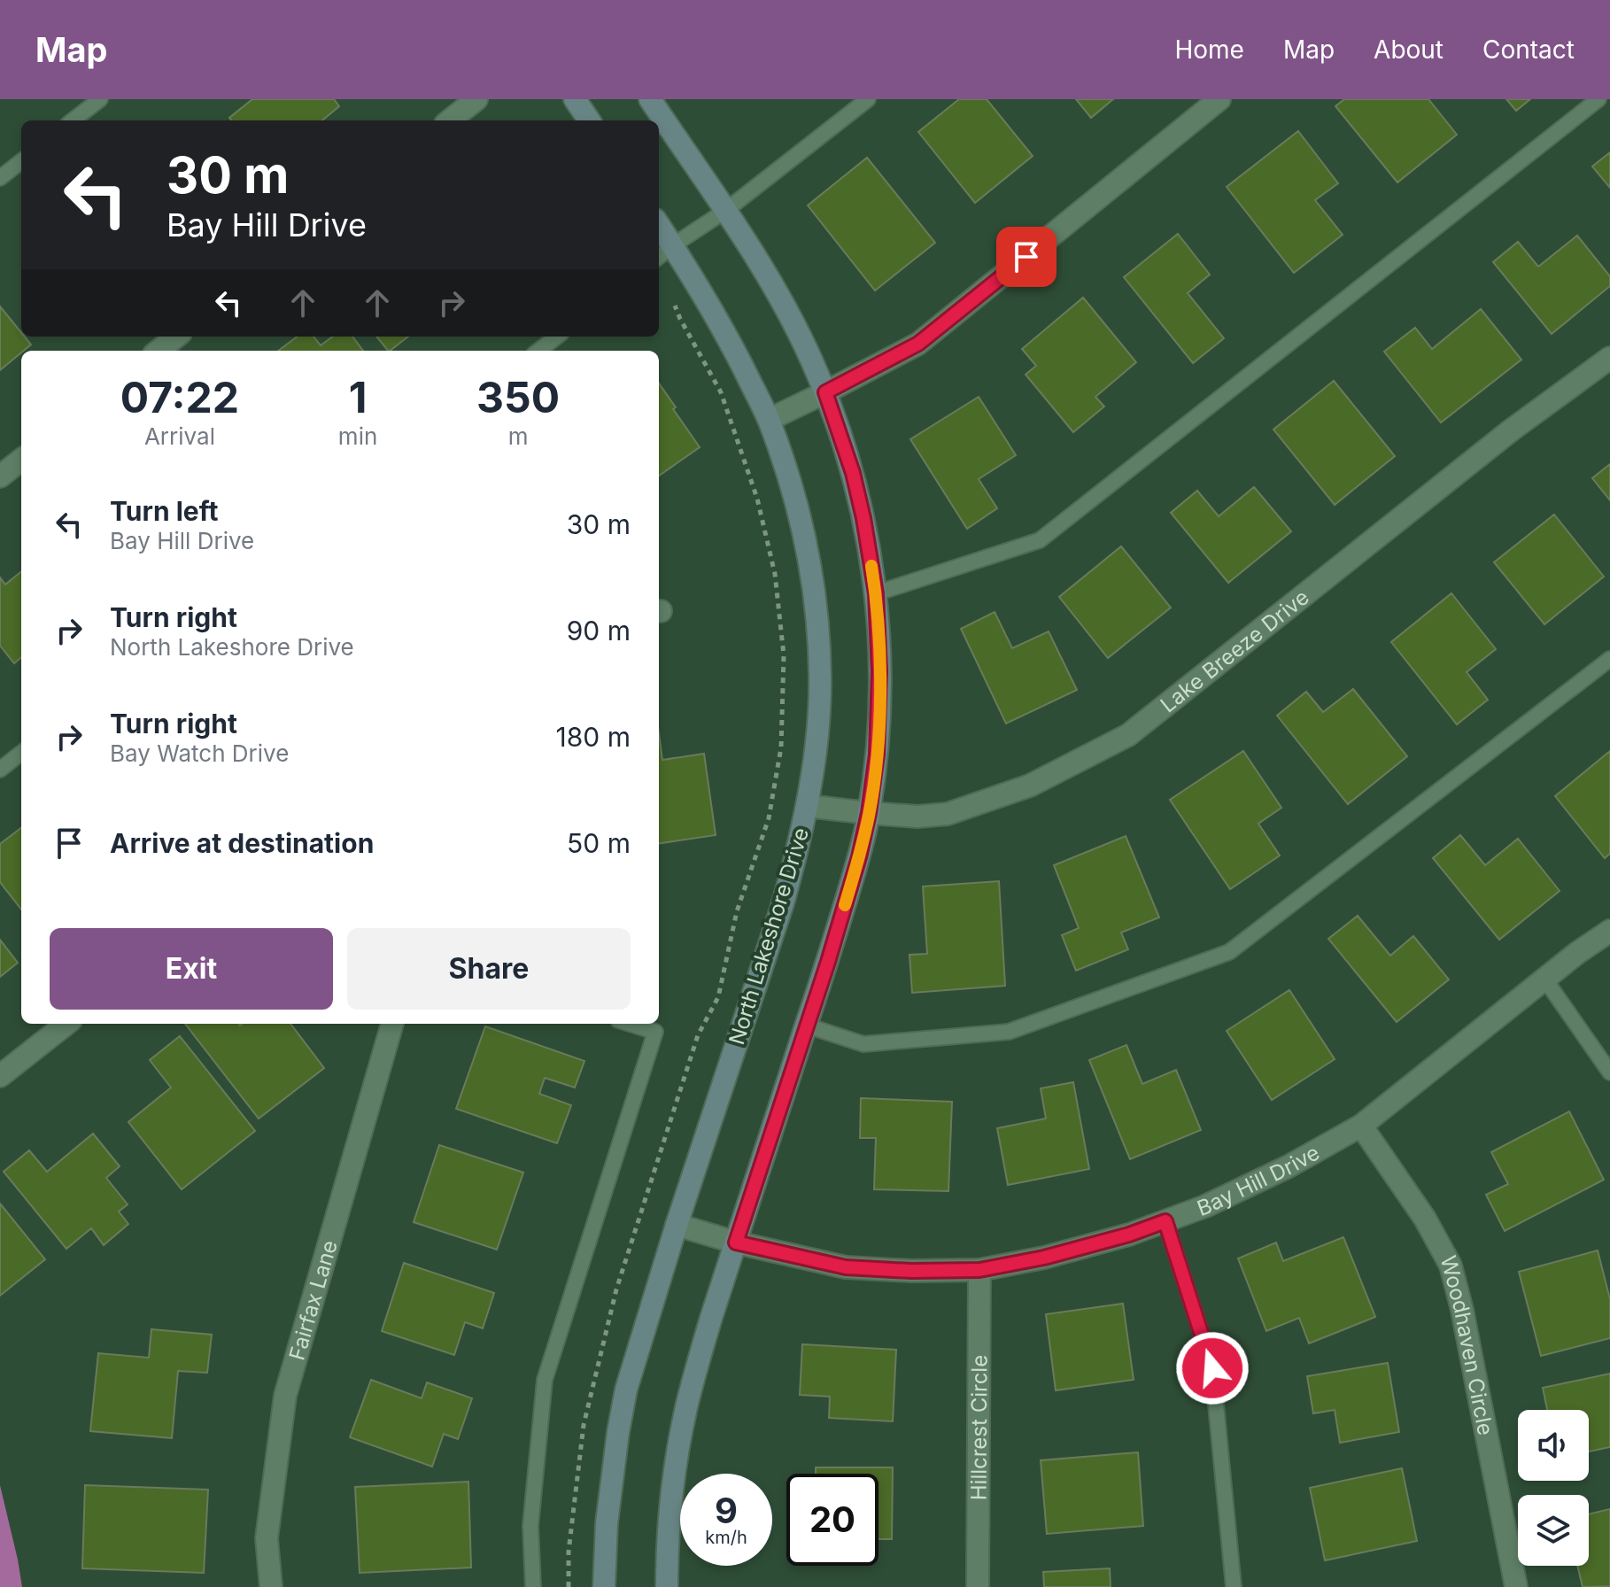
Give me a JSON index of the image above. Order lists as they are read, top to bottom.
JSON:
{
  "streets": {
    "main road": ["North Lakeshore Drive"],
    "street": [
      "Lake Breeze Drive",
      "Bay Hill Drive",
      "Fairfax Lane",
      "Woodhaven Circle",
      "Hillcrest Circle"
    ]
  },
  "crossings": [
    ["Lake Breeze Drive", "North Lakeshore Drive"],
    ["North Lakeshore Drive", "Bay Hill Drive"],
    ["Bay Hill Drive", "Woodhaven Circle"],
    ["Bay Hill Drive", "Hillcrest Circle"]
  ],
  "page": {
    "header": "Map",
    "nav": [
      "Home",
      "Map",
      "About",
      "Contact"
    ],
    "turn": ["30 m", "Bay Hill Drive"],
    "eta": [
      "07:22",
      "Arrival",
      "1",
      "min",
      "350",
      "m"
    ],
    "list": [
      {
        "name": "Turn left",
        "note": "Bay Hill Drive",
        "value": "30 m"
      },
      {
        "name": "Turn right",
        "note": "North Lakeshore Drive",
        "value": "90 m"
      },
      {
        "name": "Turn right",
        "note": "Bay Watch Drive",
        "value": "180 m"
      },
      {
        "name": "Arrive at destination",
        "value": "50 m"
      }
    ],
    "buttons": ["Exit", "Share"],
    "speed": "9 km/h",
    "limit": "20"
  }
}
